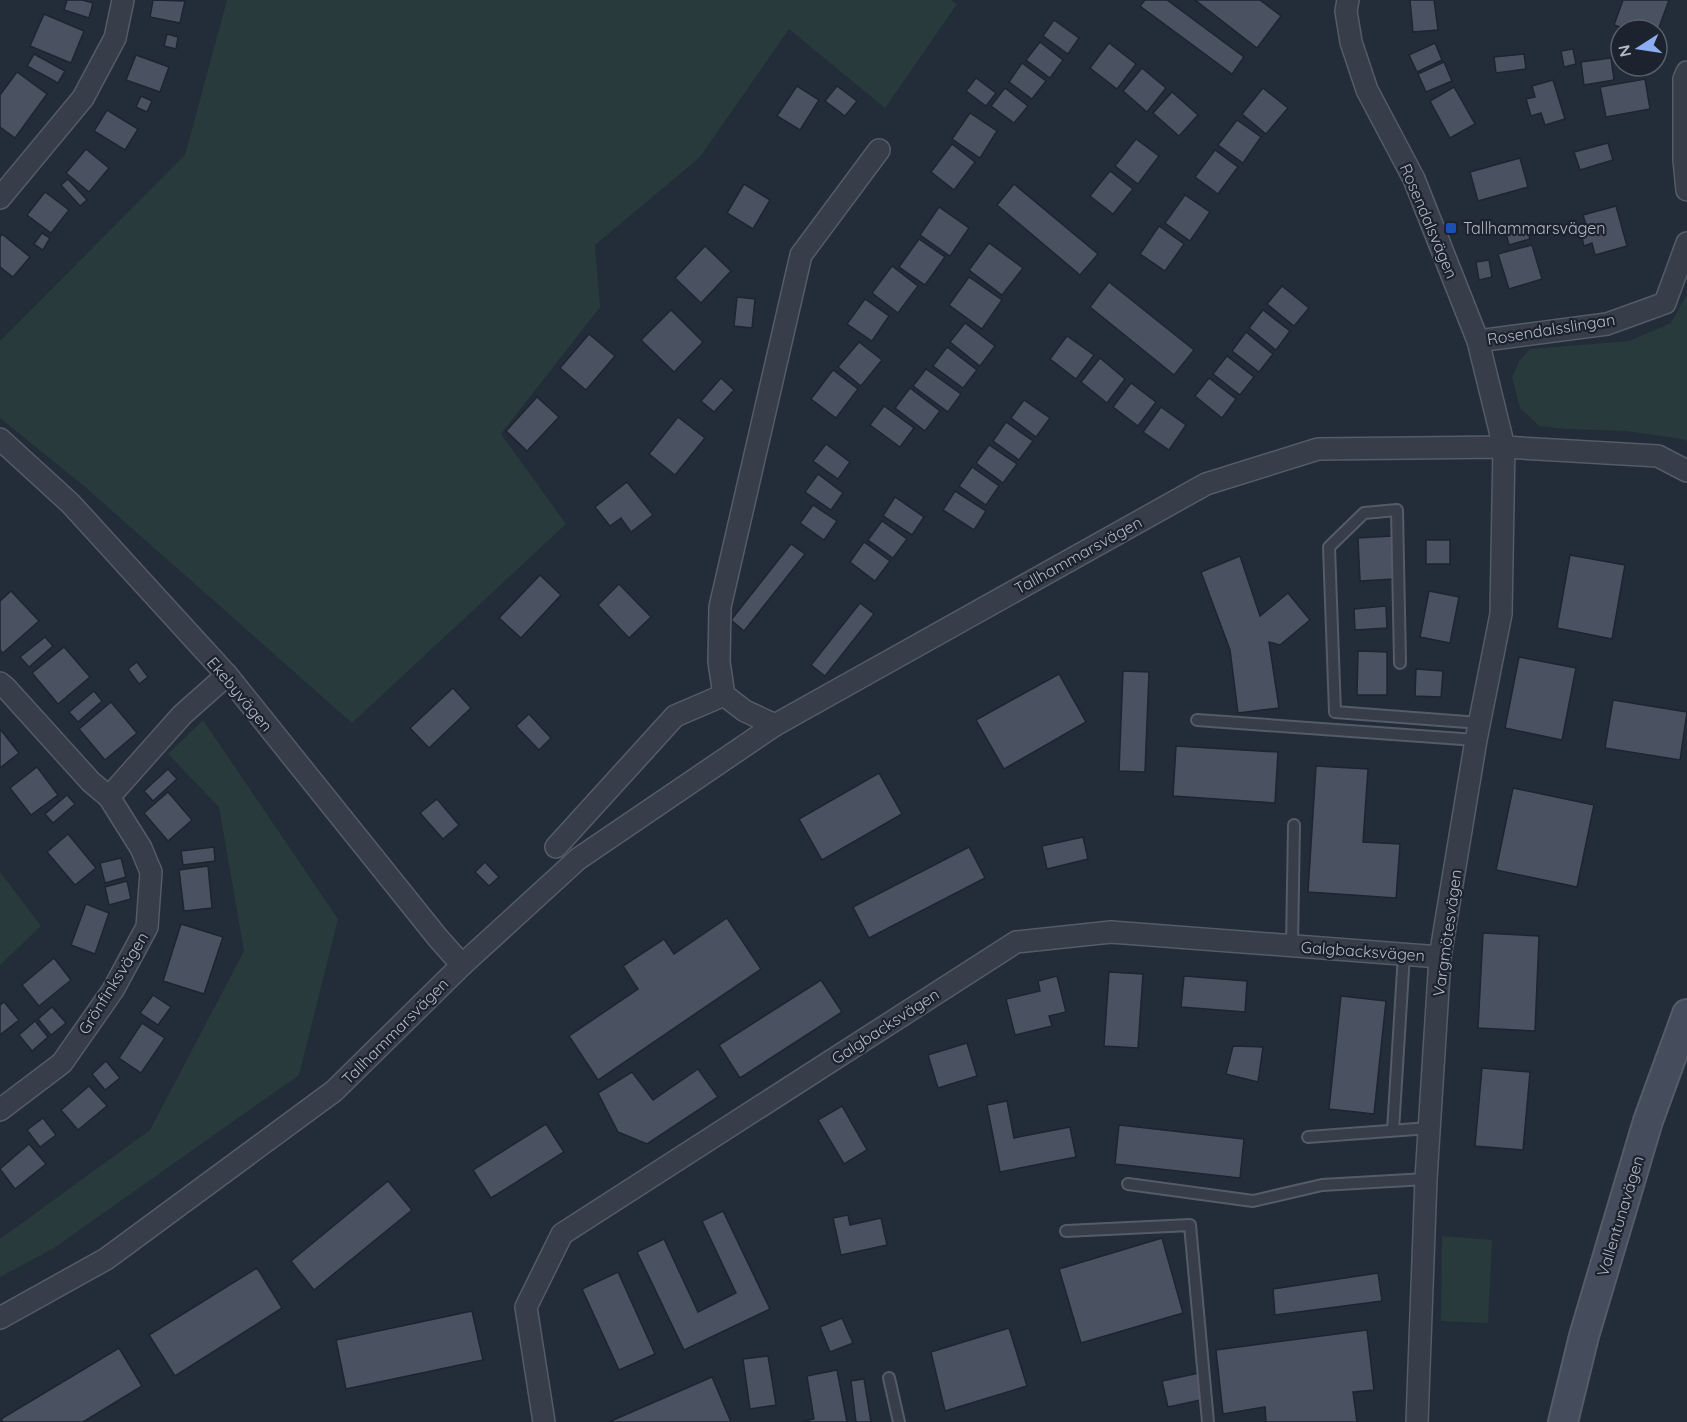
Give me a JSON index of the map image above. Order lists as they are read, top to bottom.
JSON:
{
  "streets": {
    "main road": ["Vallentunavägen"],
    "street": [
      "Rosendalsvägen",
      "Rosendalsslingan",
      "Tallhammarsvägen",
      "Ekebyvägen",
      "Vargmötesvägen",
      "Galgbacksvägen",
      "Grönfinksvägen"
    ]
  },
  "crossings": [
    ["Rosendalsvägen", "Rosendalsslingan"],
    ["Rosendalsvägen", "Tallhammarsvägen"],
    ["Rosendalsvägen", "Vargmötesvägen"],
    ["Tallhammarsvägen", "Ekebyvägen"],
    ["Tallhammarsvägen", "Vargmötesvägen"],
    ["Vargmötesvägen", "Galgbacksvägen"]
  ],
  "places": {
    "transit": ["Tallhammarsvägen"]
  },
  "north": "left"
}
